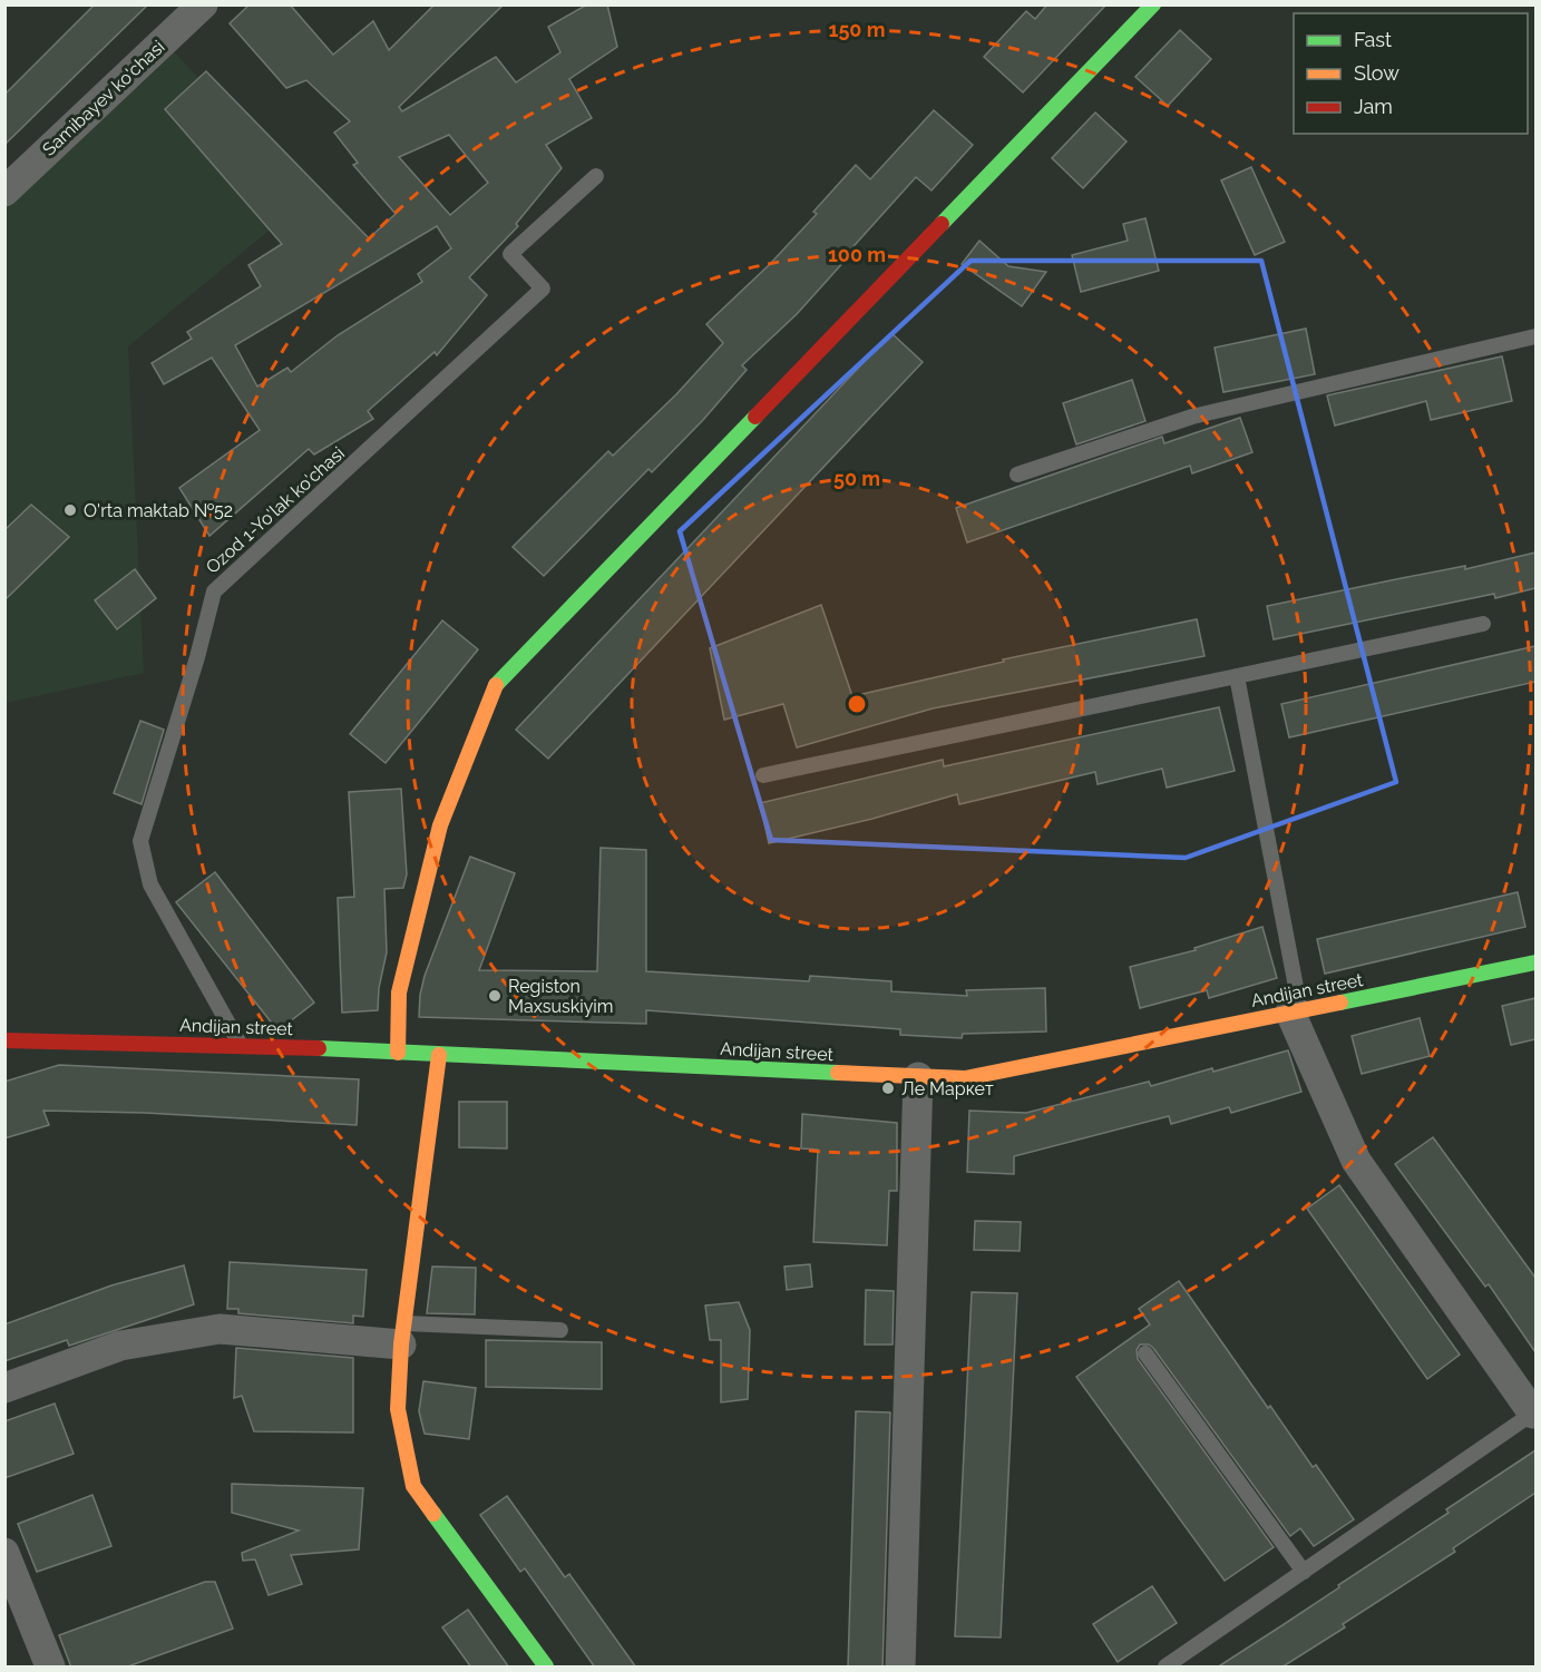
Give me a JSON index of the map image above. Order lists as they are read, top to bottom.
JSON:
{
  "streets": {
    "street": ["Samibayev ko'chasi", "Andijan street"],
    "lane": ["Ozod 1-Yo'lak ko'chasi"]
  },
  "crossings": [
    ["Ozod 1-Yo'lak ko'chasi", "Andijan street"]
  ],
  "places": ["O'rta maktab №52", "Registon Maxsuskiyim", "Ле Маркет"],
  "legend": ["Fast", "Slow", "Jam"],
  "rings": ["150 m", "100 m", "50 m"]
}
